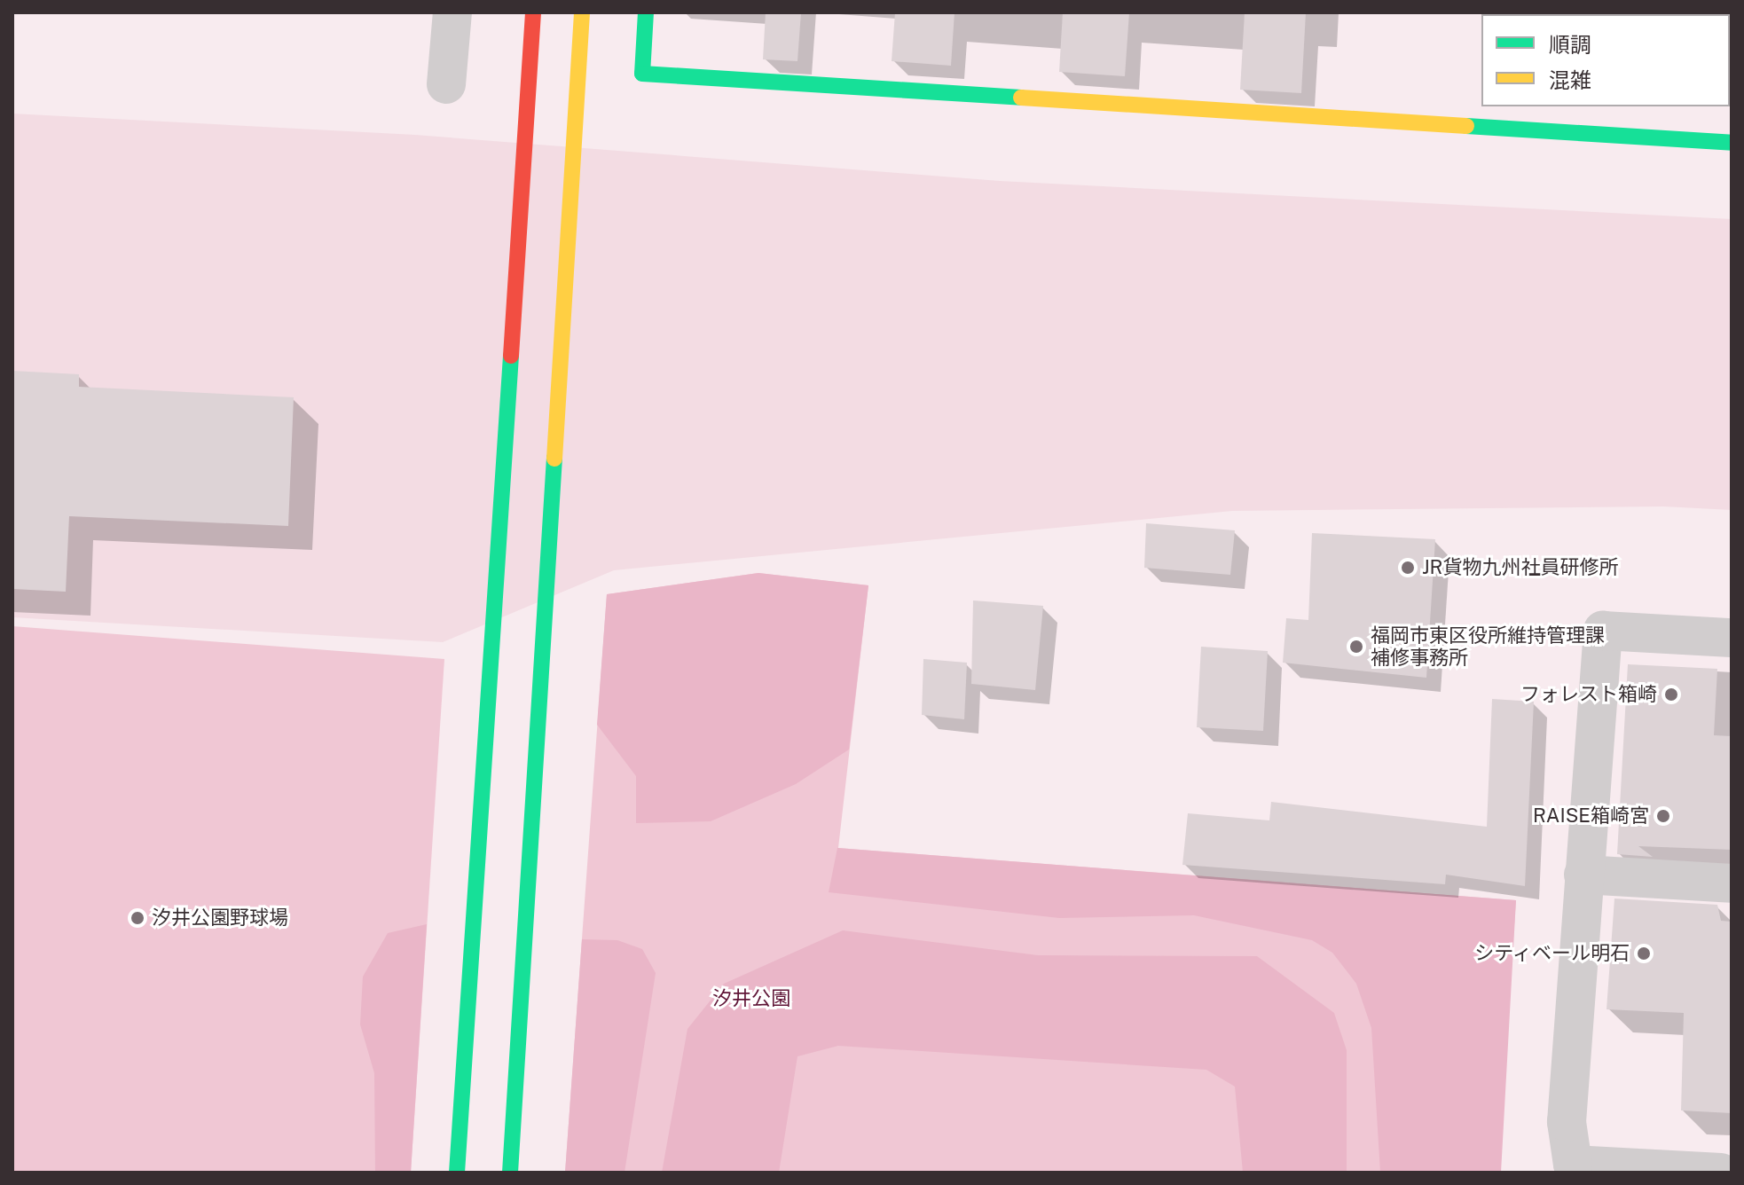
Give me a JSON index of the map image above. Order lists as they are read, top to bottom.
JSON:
{
  "parks": ["汐井公園"],
  "places": [
    "JR貨物九州社員研修所",
    "福岡市東区役所維持管理課 補修事務所",
    "フォレスト箱崎",
    "RAISE箱崎宮",
    "汐井公園野球場",
    "シティベール明石"
  ],
  "legend": ["順調", "混雑"]
}
